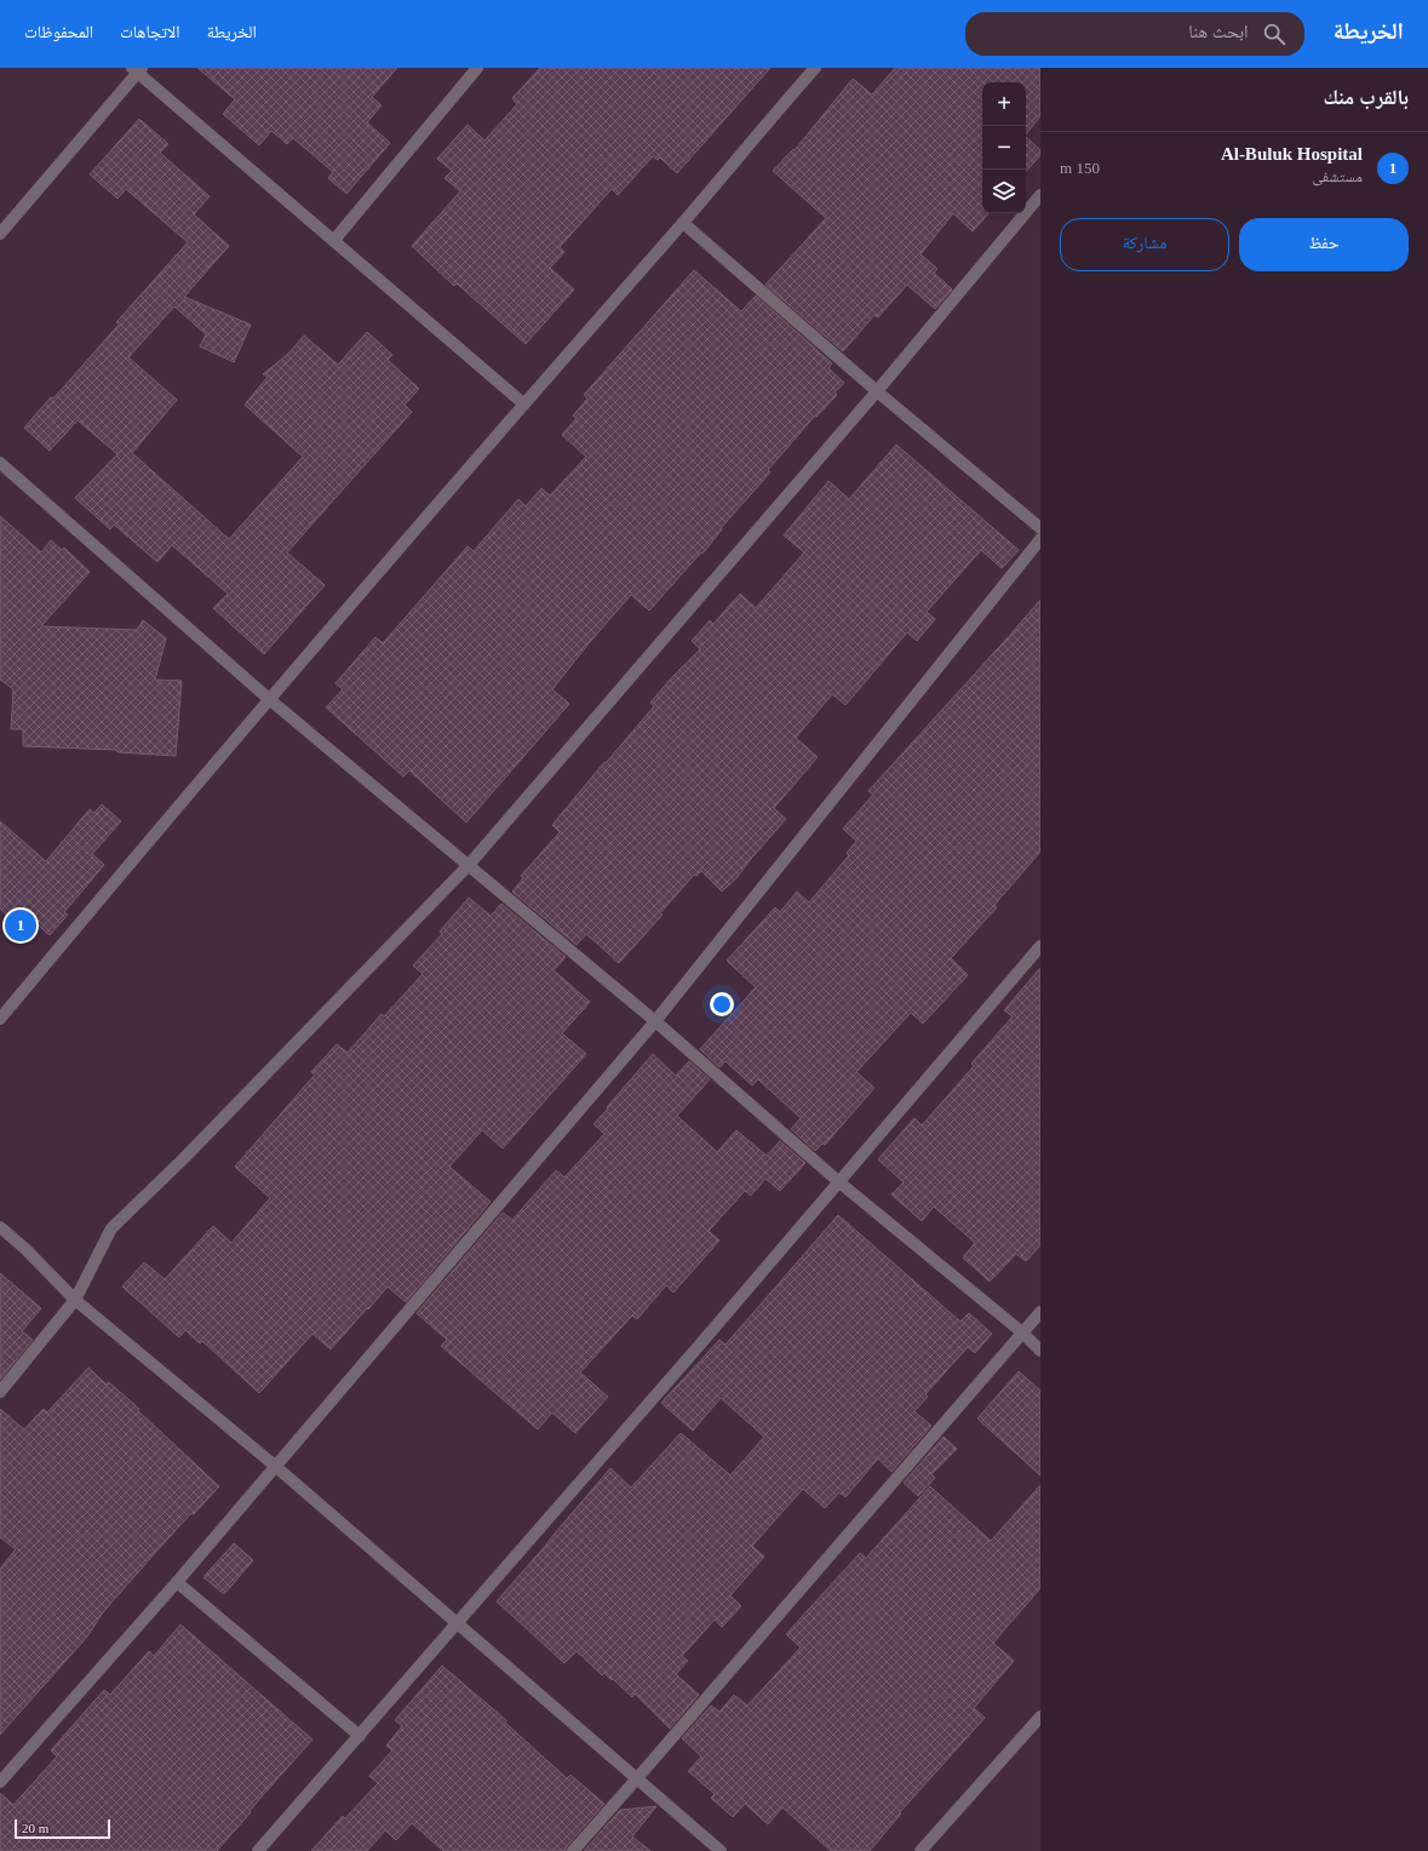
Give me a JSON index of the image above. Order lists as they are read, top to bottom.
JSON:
{
  "scale_bar": "20 m",
  "page": {
    "header": "الخريطة",
    "search": "ابحث هنا",
    "nav": ["الخريطة", "الاتجاهات", "المحفوظات"],
    "heading": "بالقرب منك",
    "map_buttons": ["+", "−"],
    "list": [
      {
        "mark": "1",
        "name": "Al-Buluk Hospital",
        "note": "مستشفى",
        "value": "150 m"
      }
    ],
    "buttons": ["حفظ", "مشاركة"],
    "pins": "1",
    "scale": "20 m"
  }
}
